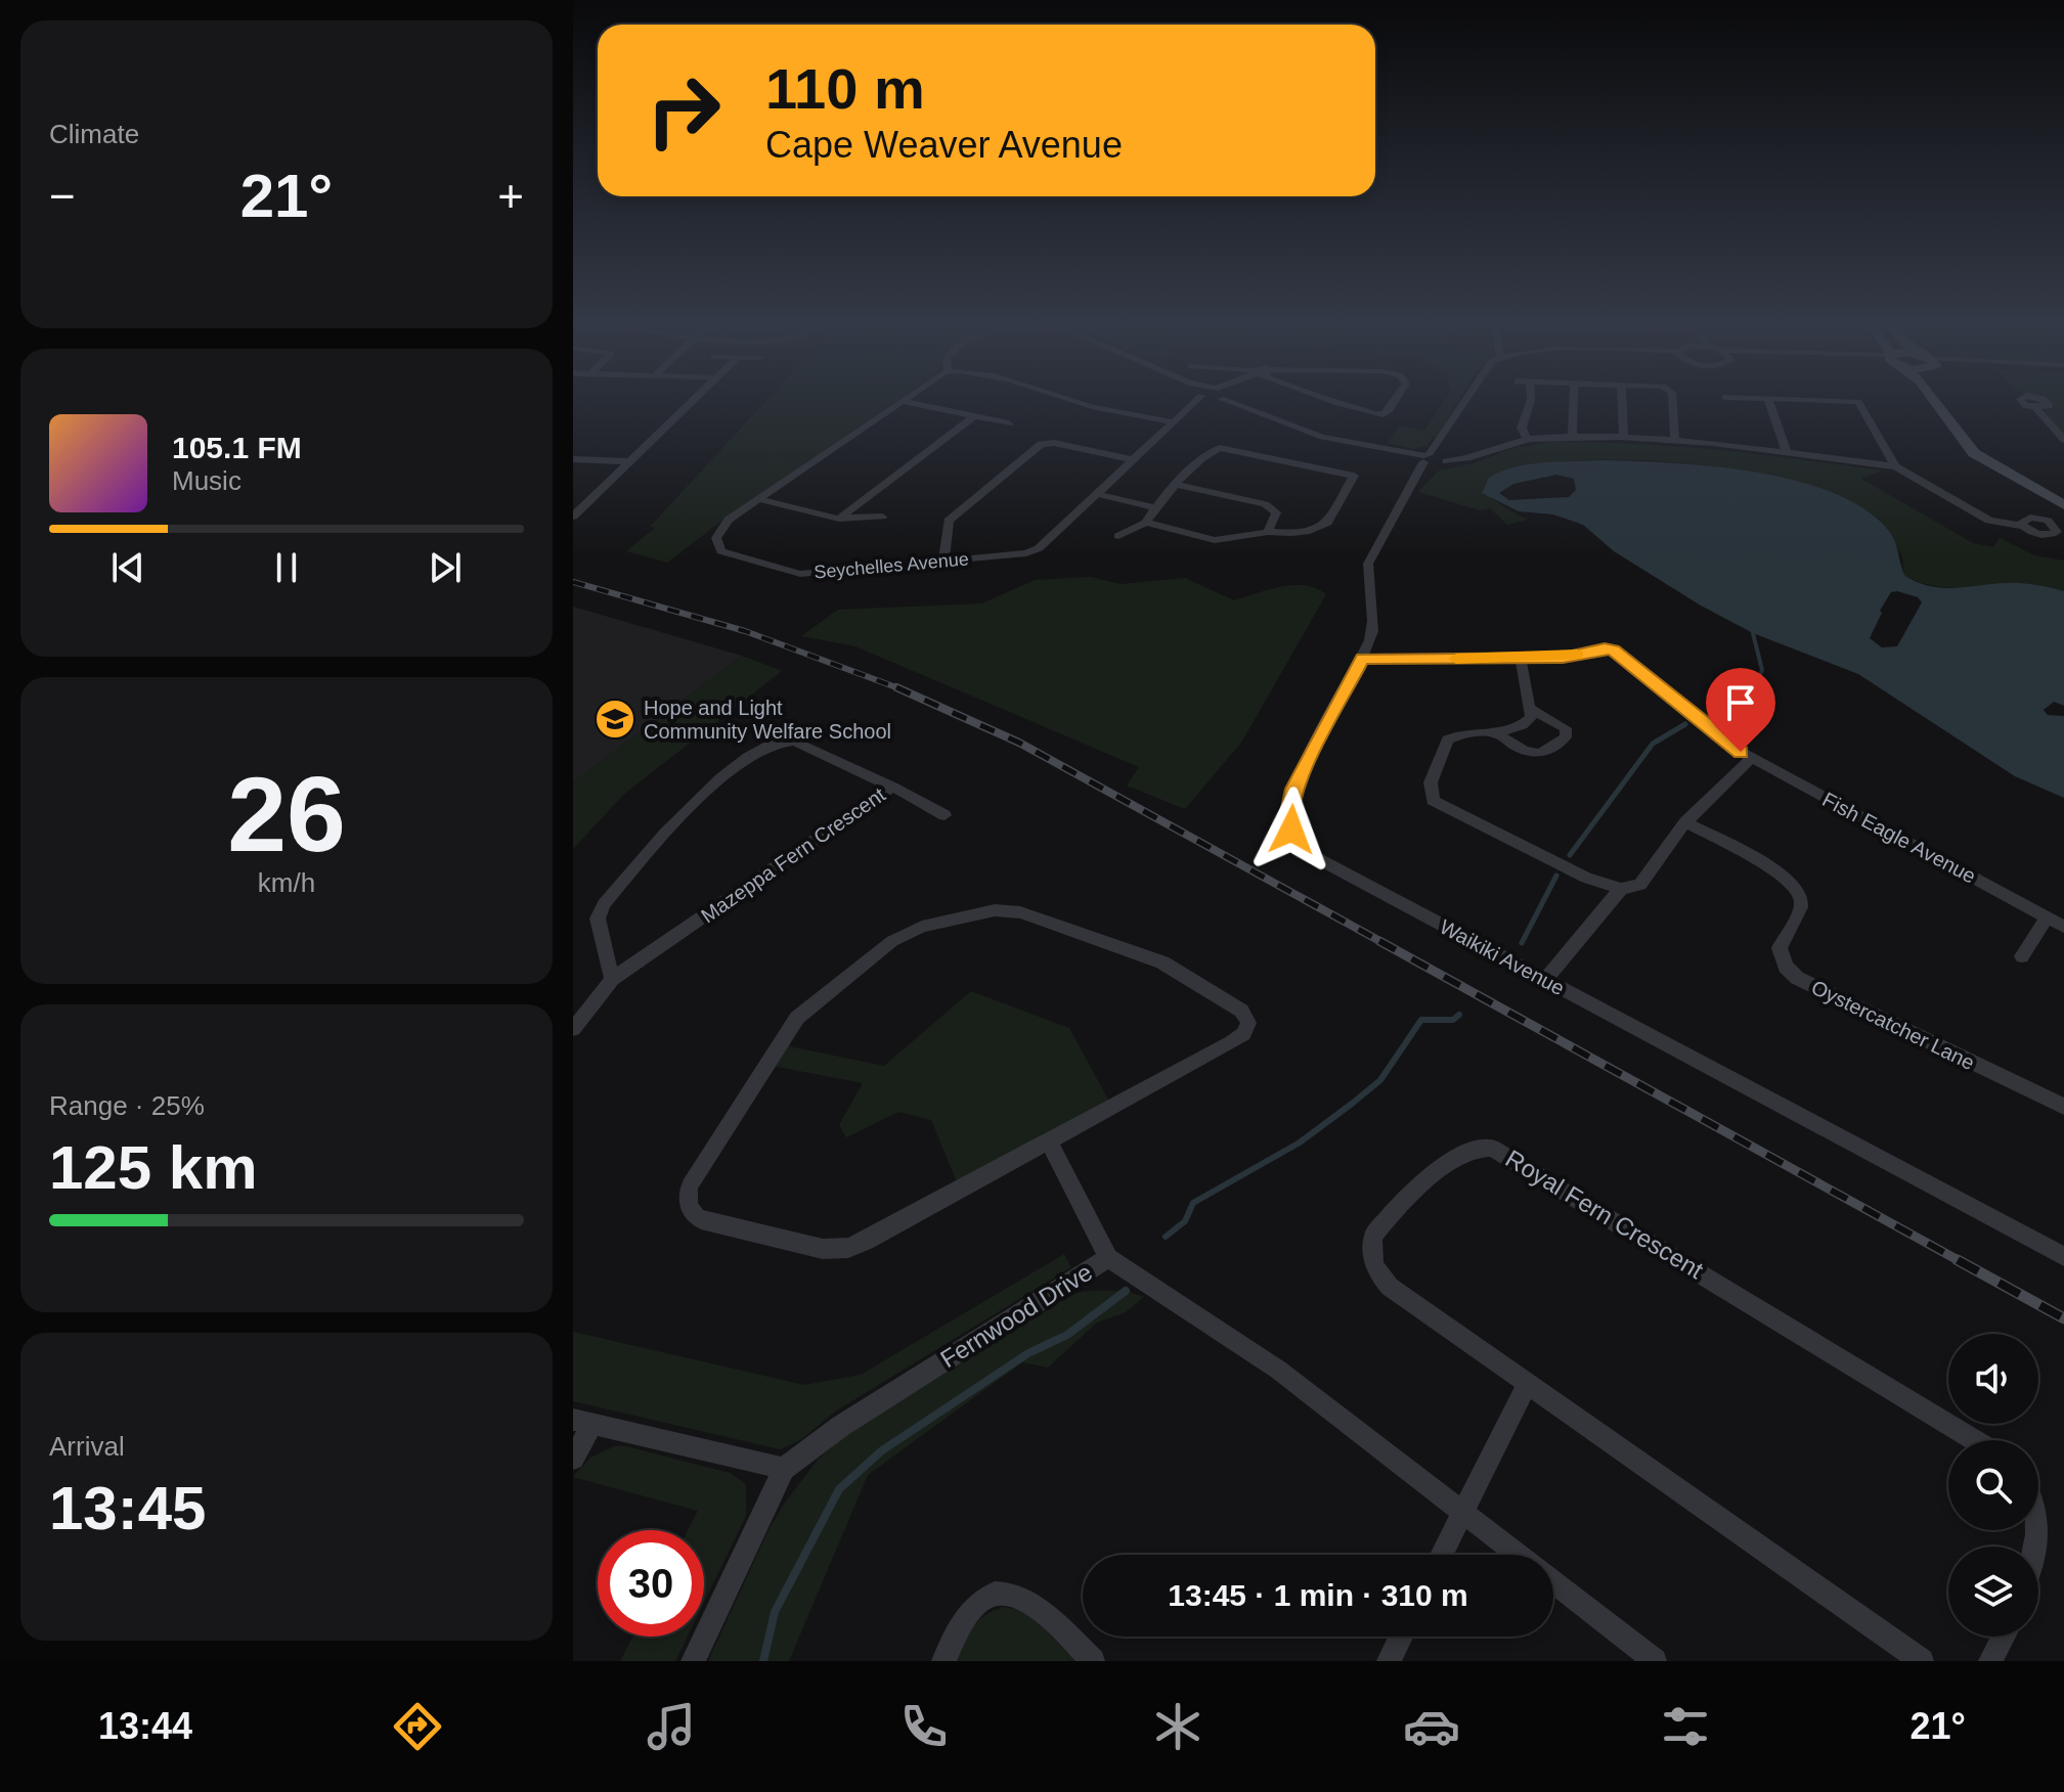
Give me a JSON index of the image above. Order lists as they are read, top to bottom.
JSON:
{
  "streets": {
    "street": [
      "Seychelles Avenue",
      "Fish Eagle Avenue",
      "Mazeppa Fern Crescent",
      "Waikiki Avenue",
      "Oystercatcher Lane",
      "Royal Fern Crescent",
      "Fernwood Drive"
    ]
  },
  "crossings": [
    ["Fish Eagle Avenue", "Waikiki Avenue"]
  ],
  "places": {
    "school or university": ["Hope and Light Community Welfare School"]
  },
  "page": {
    "tile": [
      "Climate",
      ["26", "km/h"],
      ["Range · 25%", "125 km"],
      ["Arrival", "13:45"]
    ],
    "turn": ["110 m", "Cape Weaver Avenue"],
    "heat": ["−", "21°", "+"],
    "song": ["105.1 FM", "Music"],
    "limit": "30",
    "trip": "13:45 · 1 min · 310 m",
    "tabs": ["13:44", "21°"]
  }
}
